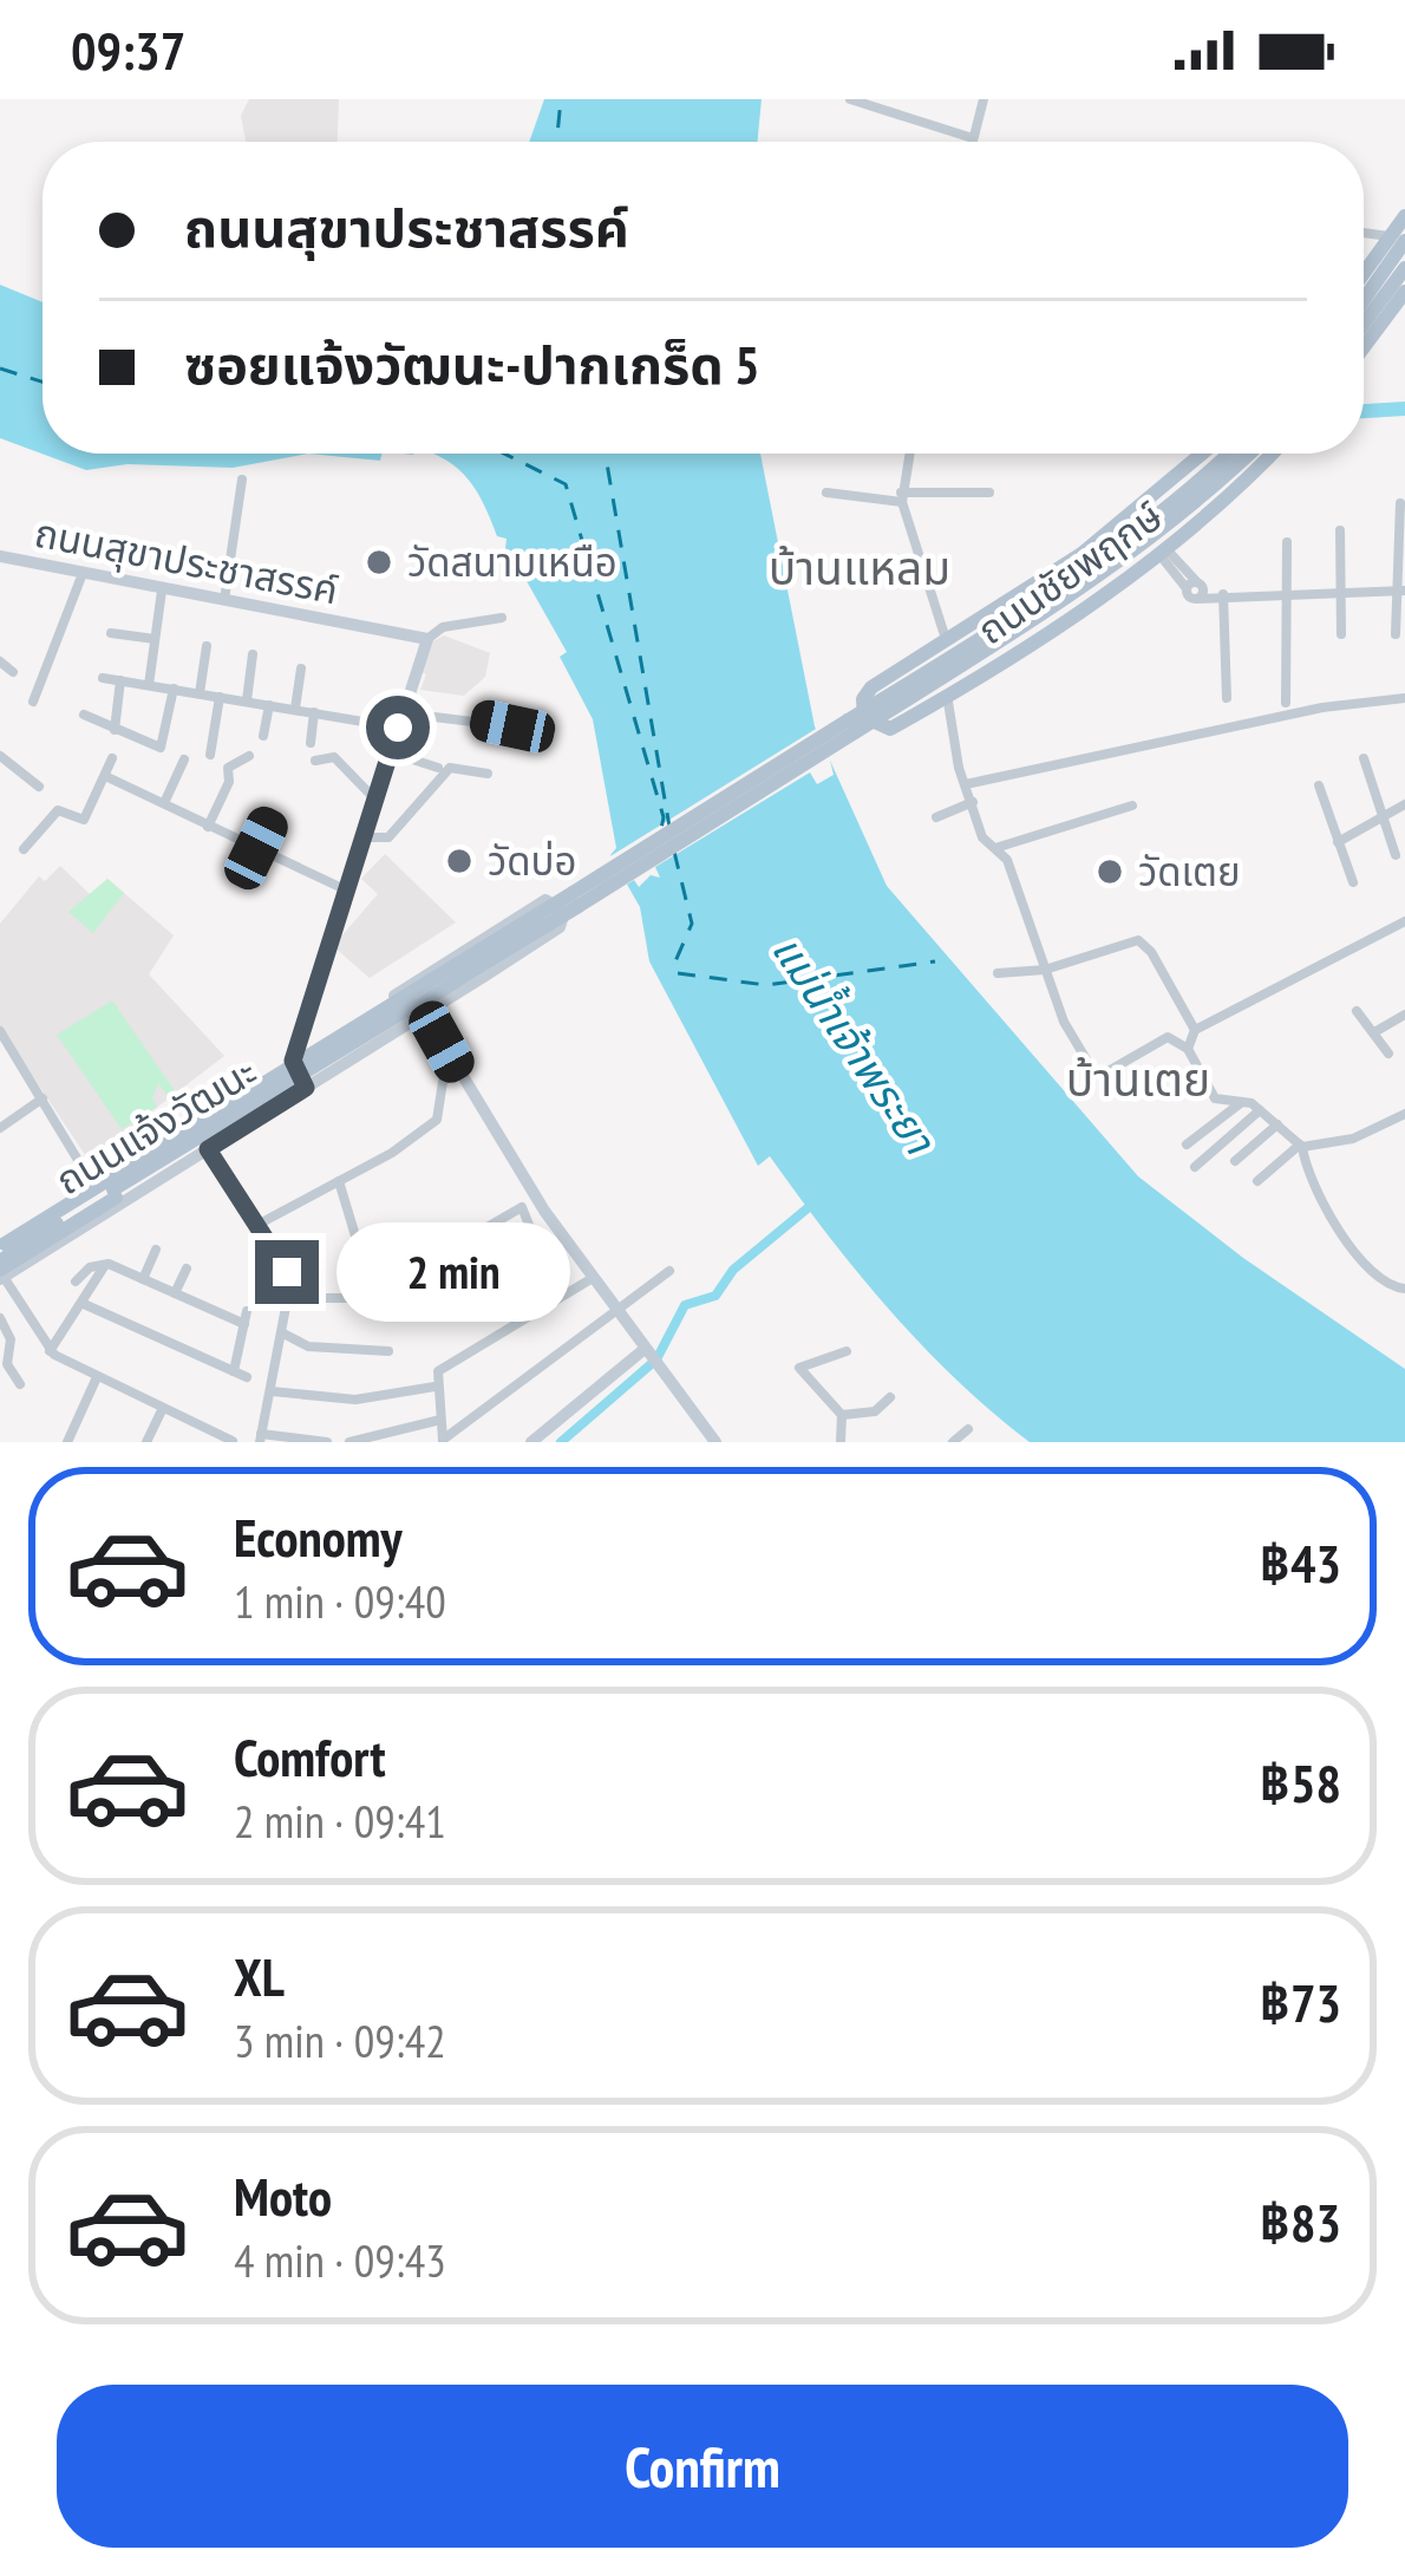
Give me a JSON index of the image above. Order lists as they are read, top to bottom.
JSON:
{
  "streets": {
    "main road": ["ถนนชัยพฤกษ์", "ถนนแจ้งวัฒนะ"],
    "street": ["ถนนสุขาประชาสรรค์"]
  },
  "crossings": [
    ["ถนนชัยพฤกษ์", "ถนนแจ้งวัฒนะ"]
  ],
  "districts": ["บ้านแหลม", "บ้านเตย"],
  "water": ["แม่น้ำเจ้าพระยา"],
  "places": ["วัดสนามเหนือ", "วัดบ่อ", "วัดเตย"],
  "page": {
    "status": "09:37",
    "banner": ["ถนนสุขาประชาสรรค์", "ซอยแจ้งวัฒนะ-ปากเกร็ด 5"],
    "bubble": "2 min",
    "list": [
      {
        "name": "Economy",
        "note": "1 min · 09:40",
        "value": "฿43"
      },
      {
        "name": "Comfort",
        "note": "2 min · 09:41",
        "value": "฿58"
      },
      {
        "name": "XL",
        "note": "3 min · 09:42",
        "value": "฿73"
      },
      {
        "name": "Moto",
        "note": "4 min · 09:43",
        "value": "฿83"
      }
    ],
    "buttons": "Confirm"
  }
}
